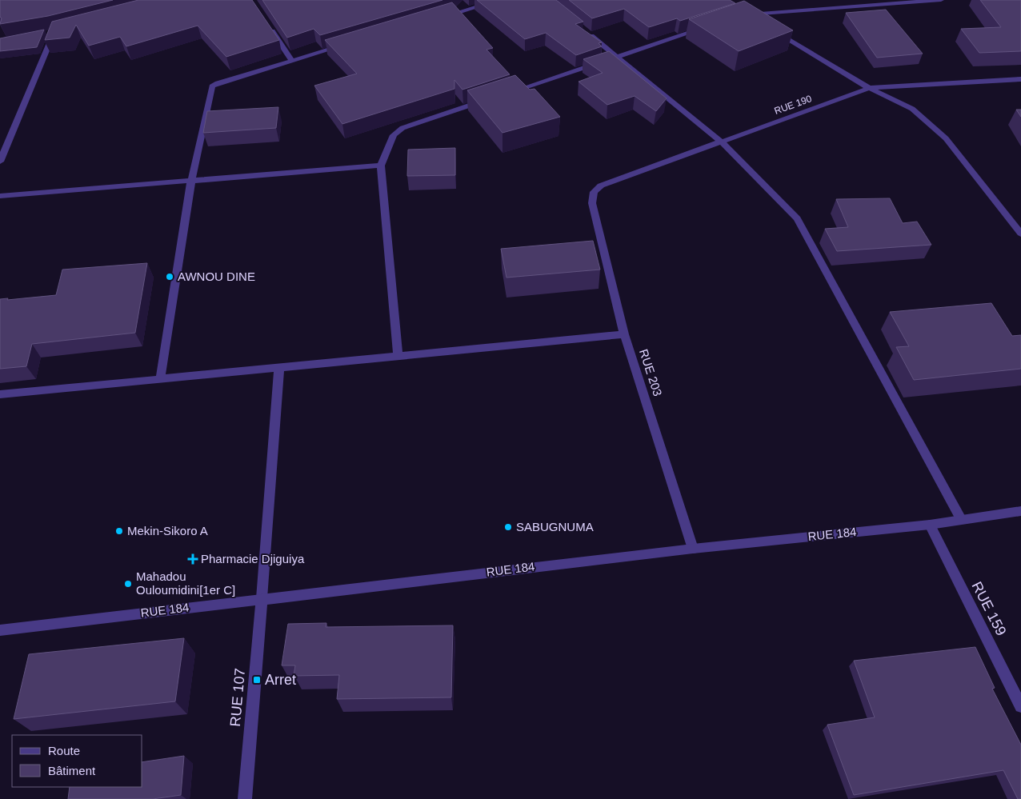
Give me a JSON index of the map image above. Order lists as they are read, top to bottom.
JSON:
{
  "streets": {
    "street": [
      "RUE 190",
      "RUE 203",
      "RUE 184",
      "RUE 159",
      "RUE 107"
    ]
  },
  "crossings": [
    ["RUE 190", "RUE 203"],
    ["RUE 203", "RUE 184"],
    ["RUE 184", "RUE 159"],
    ["RUE 184", "RUE 107"]
  ],
  "places": {
    "other": [
      "AWNOU DINE",
      "SABUGNUMA",
      "Mekin-Sikoro A",
      "Mahadou Ouloumidini[1er C]"
    ],
    "health": ["Pharmacie Djiguiya"],
    "transit": ["Arret"]
  },
  "legend": ["Route", "Bâtiment"]
}
